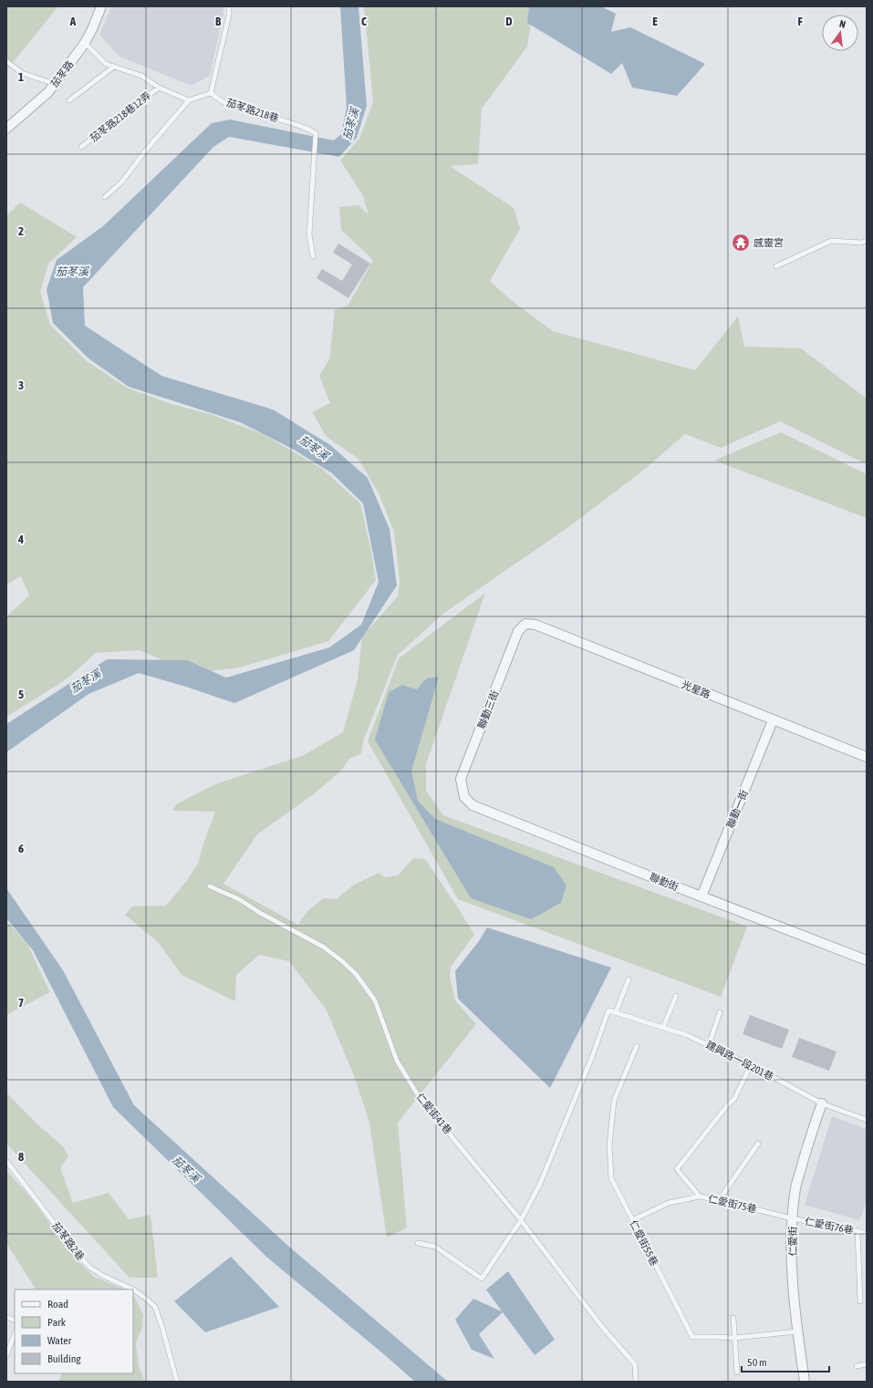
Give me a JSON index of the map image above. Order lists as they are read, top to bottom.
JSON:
{
  "streets": {
    "street": [
      "茄苳路",
      "光星路",
      "聯勤三街",
      "聯勤一街",
      "聯勤街",
      "仁愛街"
    ],
    "lane": [
      "茄苳路218巷",
      "茄苳路218巷12弄",
      "建興路一段201巷",
      "仁愛街41巷",
      "仁愛街75巷",
      "仁愛街76巷",
      "茄苳路2巷",
      "仁愛街55巷"
    ]
  },
  "crossings": [
    ["光星路", "聯勤三街"],
    ["光星路", "聯勤一街"],
    ["聯勤三街", "聯勤街"],
    ["聯勤一街", "聯勤街"],
    ["建興路一段201巷", "仁愛街41巷"],
    ["建興路一段201巷", "仁愛街"],
    ["仁愛街75巷", "仁愛街76巷"],
    ["仁愛街75巷", "仁愛街"],
    ["仁愛街75巷", "仁愛街55巷"],
    ["仁愛街76巷", "仁愛街"],
    ["仁愛街", "仁愛街55巷"]
  ],
  "water": ["茄苳溪"],
  "places": {
    "temple": ["感靈宮"]
  },
  "legend": [
    "Road",
    "Park",
    "Water",
    "Building"
  ],
  "scale_bar": "50 m",
  "north": "top",
  "grid": {
    "columns": [
      "A",
      "B",
      "C",
      "D",
      "E",
      "F"
    ],
    "rows": [
      "1",
      "2",
      "3",
      "4",
      "5",
      "6",
      "7",
      "8"
    ]
  }
}
